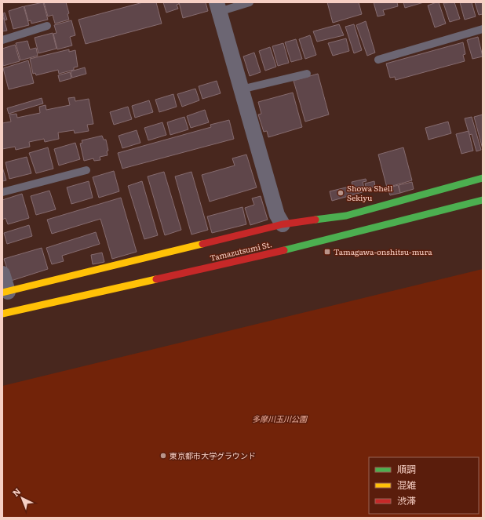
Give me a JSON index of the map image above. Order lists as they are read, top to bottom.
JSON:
{
  "streets": {
    "main road": ["Tamazutsumi St."]
  },
  "parks": ["多摩川玉川公園"],
  "places": {
    "other": ["Showa Shell Sekiyu", "東京都市大学グラウンド"],
    "transit": ["Tamagawa-onshitsu-mura"]
  },
  "legend": ["順調", "混雑", "渋滞"],
  "north": "top left"
}
